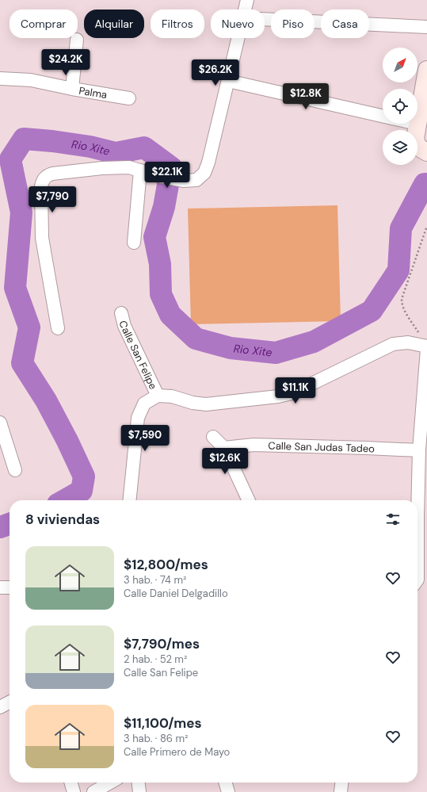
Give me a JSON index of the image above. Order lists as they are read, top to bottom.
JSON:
{
  "streets": {
    "street": ["Palma", "Calle San Felipe", "Calle San Judas Tadeo"]
  },
  "water": ["Rio Xite"],
  "north": "top right",
  "page": {
    "chip": [
      "Comprar",
      "Alquilar",
      "Filtros",
      "Nuevo",
      "Piso",
      "Casa"
    ],
    "price": [
      "$24.2K",
      "$26.2K",
      "$12.8K",
      "$22.1K",
      "$7,790",
      "$11.1K",
      "$7,590",
      "$12.6K"
    ],
    "heading": "8 viviendas",
    "list": [
      {
        "name": "$12,800/mes",
        "note": "3 hab. · 74 m² · Calle Daniel Delgadillo"
      },
      {
        "name": "$7,790/mes",
        "note": "2 hab. · 52 m² · Calle San Felipe"
      },
      {
        "name": "$11,100/mes",
        "note": "3 hab. · 86 m² · Calle Primero de Mayo"
      }
    ]
  }
}
